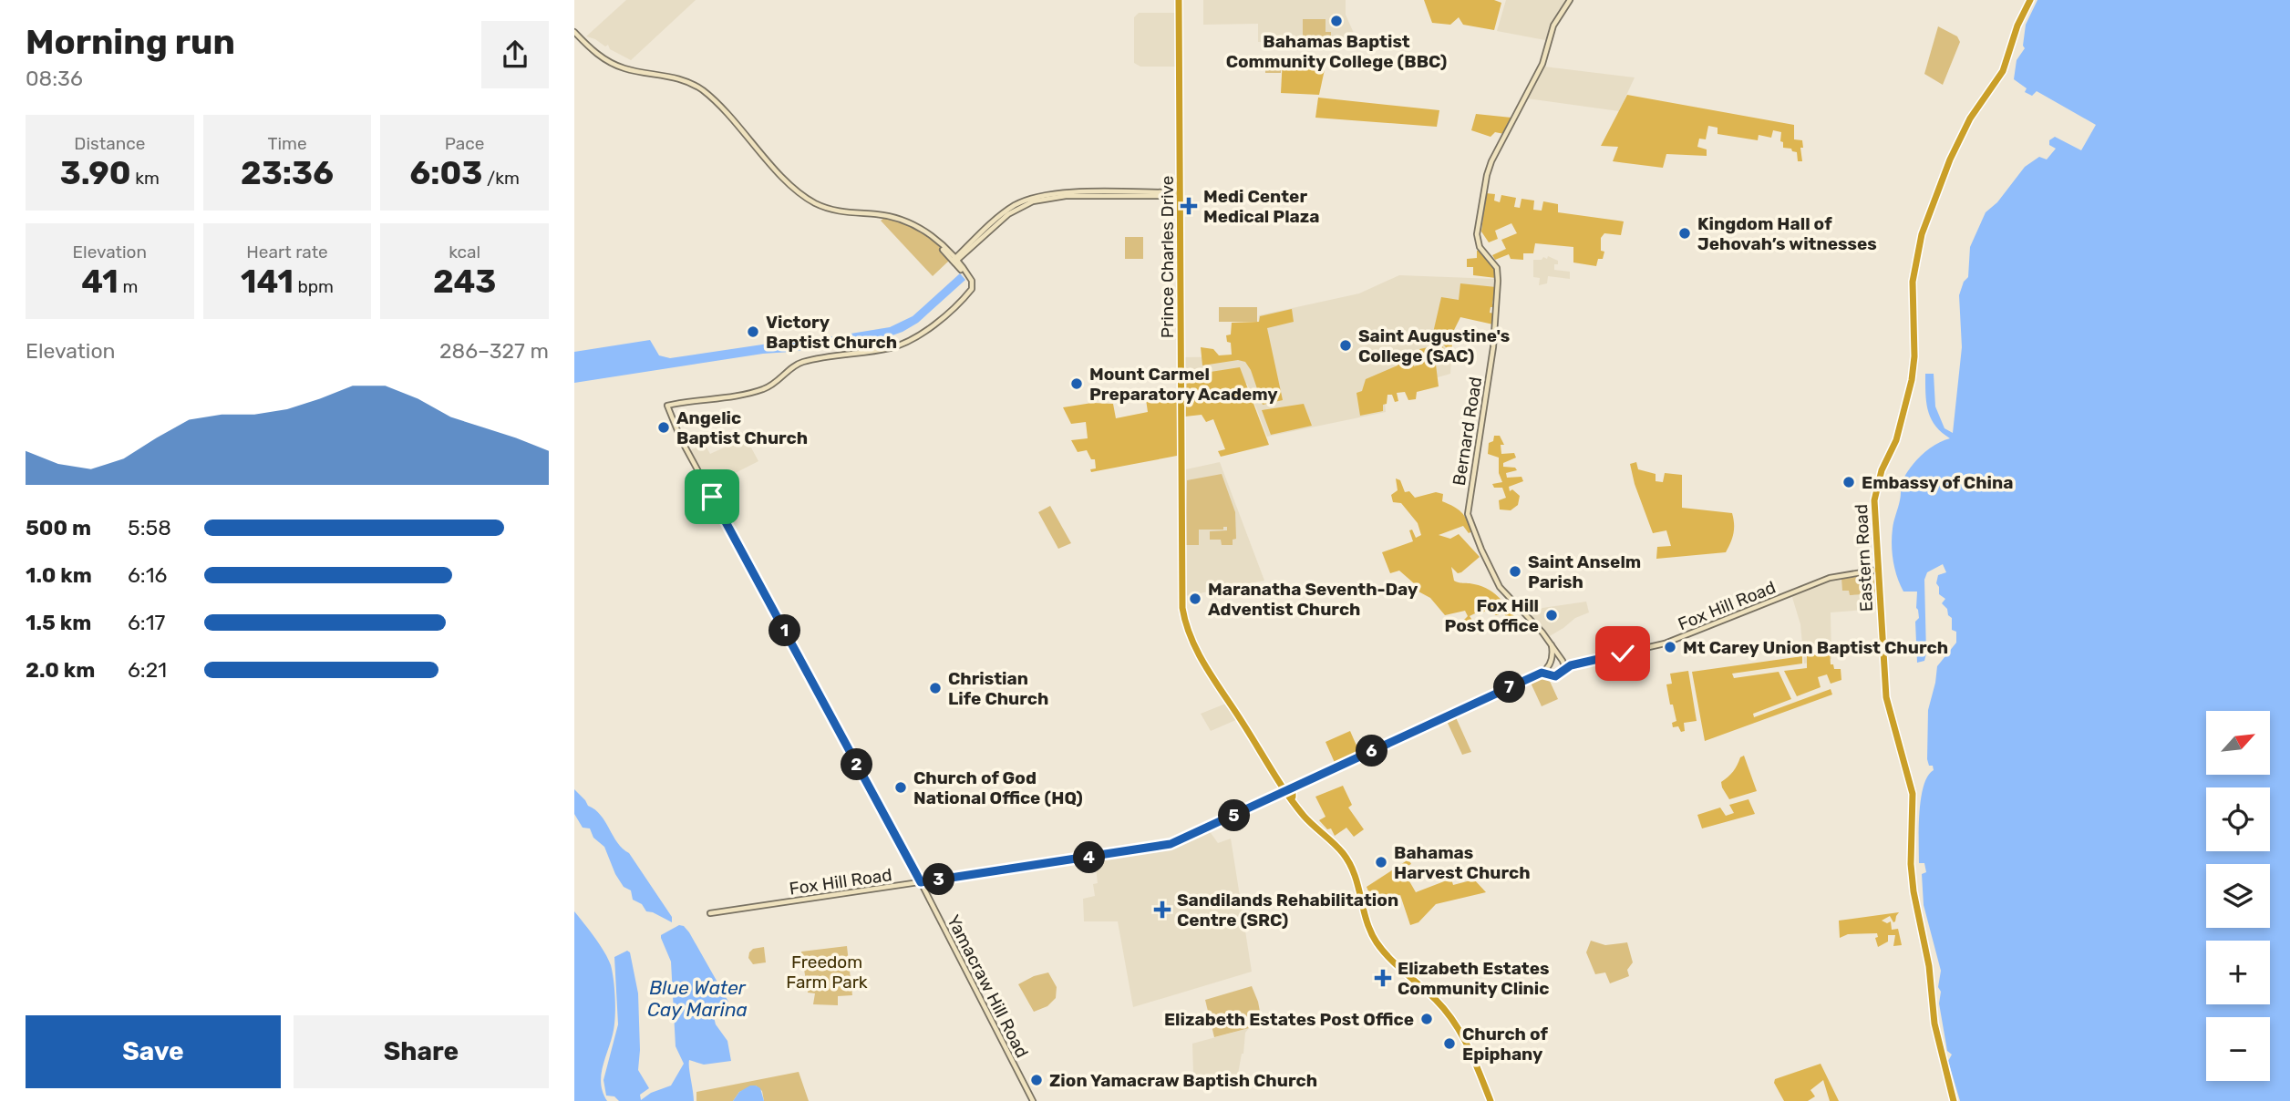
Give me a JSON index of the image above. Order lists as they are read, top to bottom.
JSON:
{
  "streets": {
    "highway": ["Prince Charles Drive", "Eastern Road"],
    "main road": ["Bernard Road", "Fox Hill Road", "Yamacraw Hill Road"]
  },
  "crossings": [
    ["Prince Charles Drive", "Fox Hill Road"],
    ["Eastern Road", "Fox Hill Road"],
    ["Fox Hill Road", "Yamacraw Hill Road"]
  ],
  "water": ["Blue Water Cay Marina"],
  "parks": ["Freedom Farm Park"],
  "places": {
    "other": [
      "Bahamas Baptist Community College (BBC)",
      "Kingdom Hall of Jehovah’s witnesses",
      "Victory Baptist Church",
      "Saint Augustine's College (SAC)",
      "Mount Carmel Preparatory Academy",
      "Angelic Baptist Church",
      "Embassy of China",
      "Saint Anselm Parish",
      "Maranatha Seventh-Day Adventist Church",
      "Fox Hill Post Office",
      "Mt Carey Union Baptist Church",
      "Christian Life Church",
      "Church of God National Office (HQ)",
      "Bahamas Harvest Church",
      "Elizabeth Estates Post Office",
      "Church of Epiphany",
      "Zion Yamacraw Baptish Church"
    ],
    "health": ["Medi Center Medical Plaza", "Sandilands Rehabilitation Centre (SRC)", "Elizabeth Estates Community Clinic"]
  },
  "north": "top right",
  "page": {
    "heading": ["Morning run", "08:36"],
    "stats": [
      ["Distance", "3.90 km"],
      ["Time", "23:36"],
      ["Pace", "6:03 /km"],
      ["Elevation", "41 m"],
      ["Heart rate", "141 bpm"],
      ["kcal", "243"]
    ],
    "chart": ["Elevation", "286–327 m"],
    "list": [
      {
        "name": "500 m",
        "note": "5:58"
      },
      {
        "name": "1.0 km",
        "note": "6:16"
      },
      {
        "name": "1.5 km",
        "note": "6:17"
      },
      {
        "name": "2.0 km",
        "note": "6:21"
      }
    ],
    "pins": [
      "1",
      "7",
      "6",
      "2",
      "5",
      "4",
      "3"
    ],
    "map_buttons": ["+", "−"],
    "buttons": ["Save", "Share"]
  }
}
